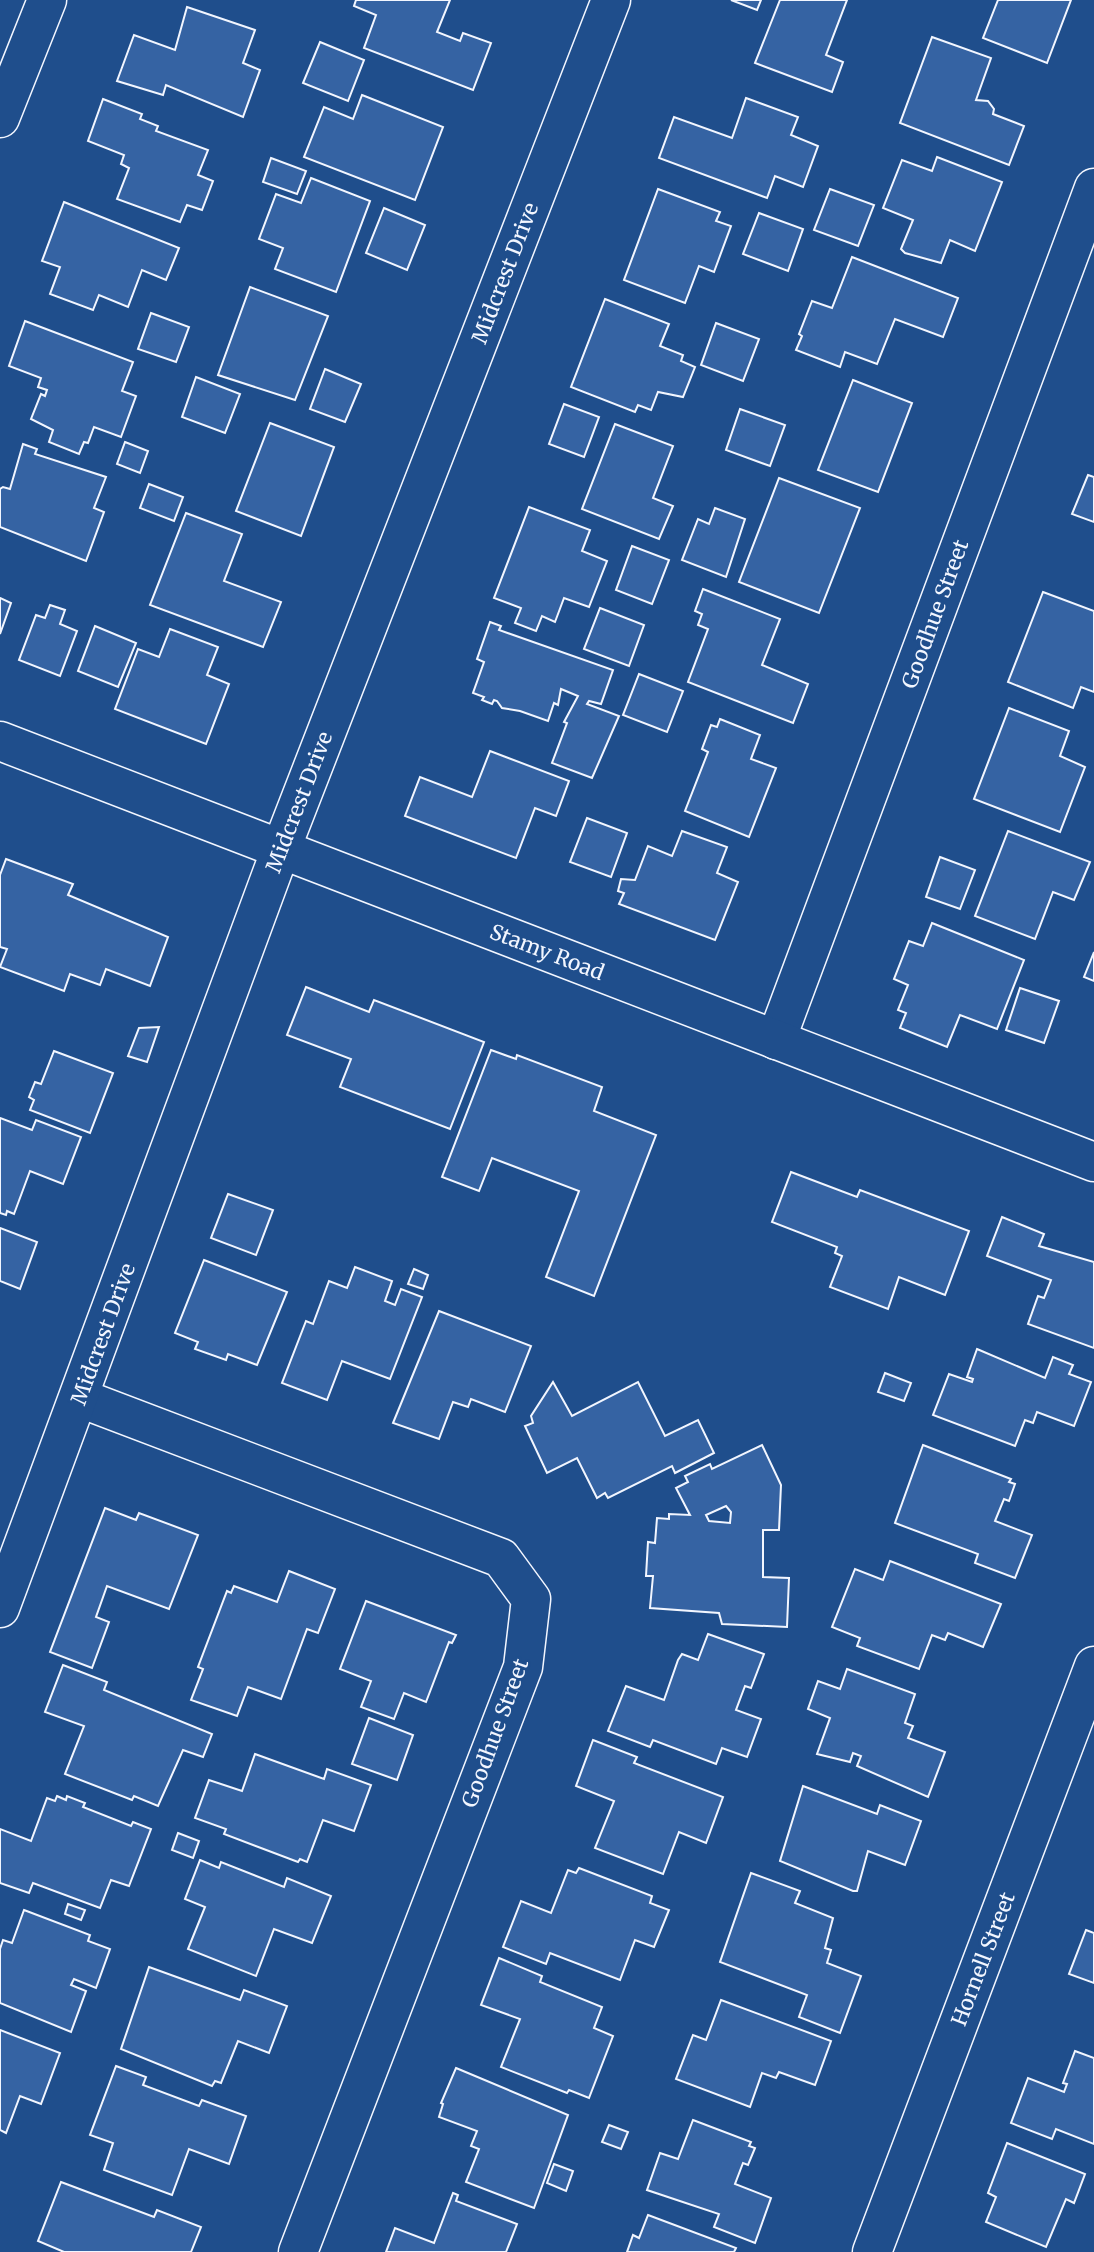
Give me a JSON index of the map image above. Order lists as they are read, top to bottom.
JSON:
{
  "streets": {
    "street": [
      "Midcrest Drive",
      "Goodhue Street",
      "Stamy Road",
      "Hornell Street"
    ]
  },
  "crossings": [
    ["Midcrest Drive", "Goodhue Street"],
    ["Midcrest Drive", "Stamy Road"],
    ["Goodhue Street", "Stamy Road"]
  ]
}
